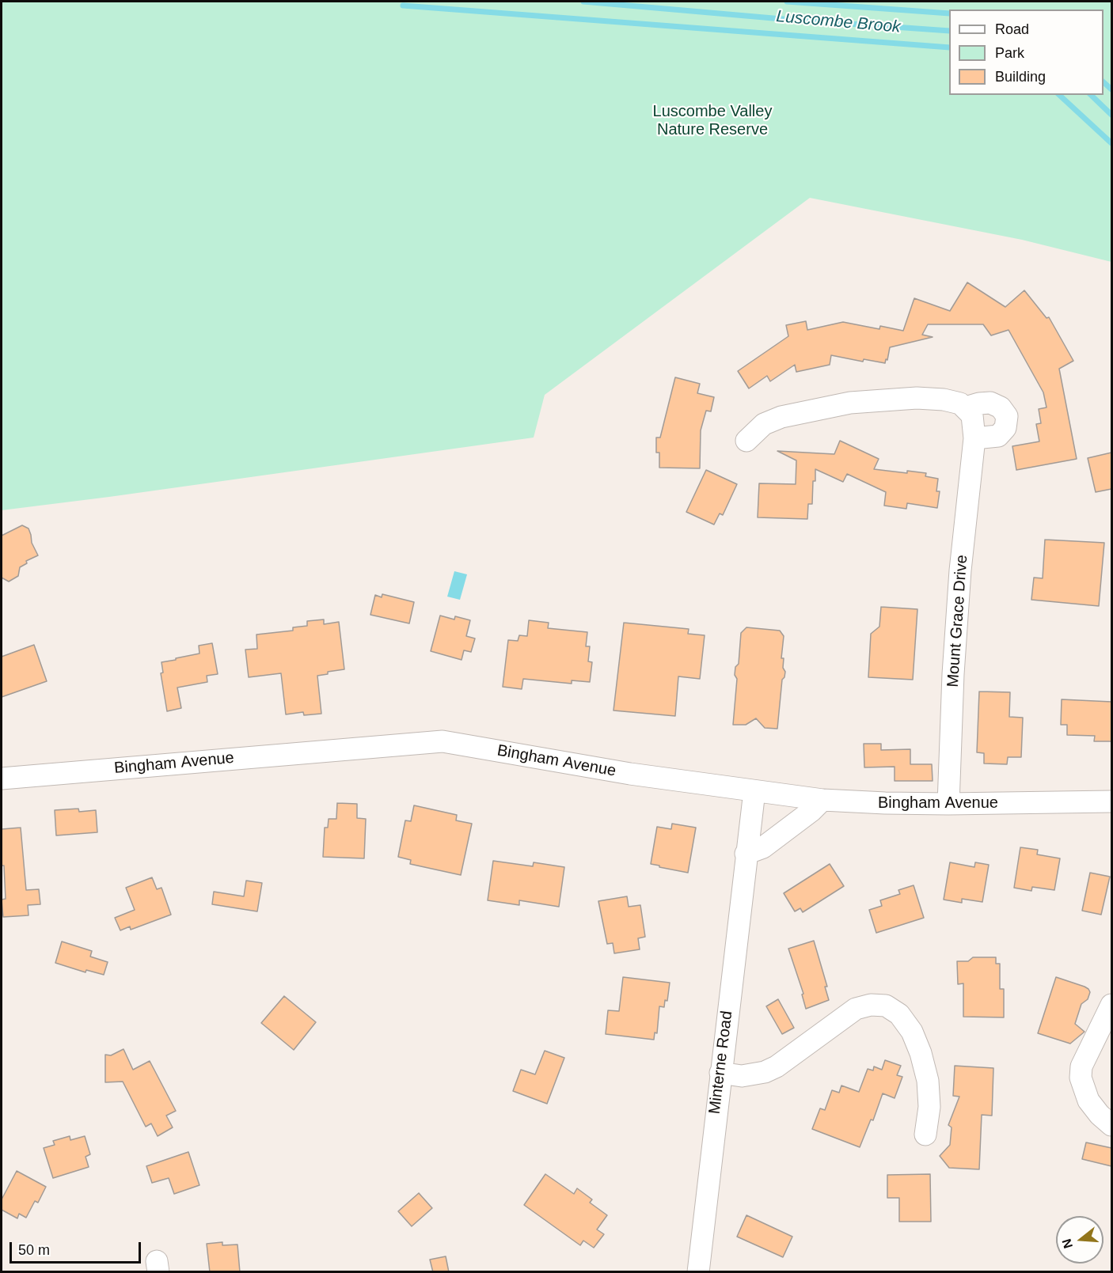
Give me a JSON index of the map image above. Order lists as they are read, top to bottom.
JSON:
{
  "streets": {
    "street": ["Mount Grace Drive", "Bingham Avenue", "Minterne Road"]
  },
  "crossings": [
    ["Mount Grace Drive", "Bingham Avenue"],
    ["Bingham Avenue", "Minterne Road"]
  ],
  "water": ["Luscombe Brook"],
  "parks": ["Luscombe Valley Nature Reserve"],
  "legend": ["Road", "Park", "Building"],
  "scale_bar": "50 m",
  "north": "left"
}
